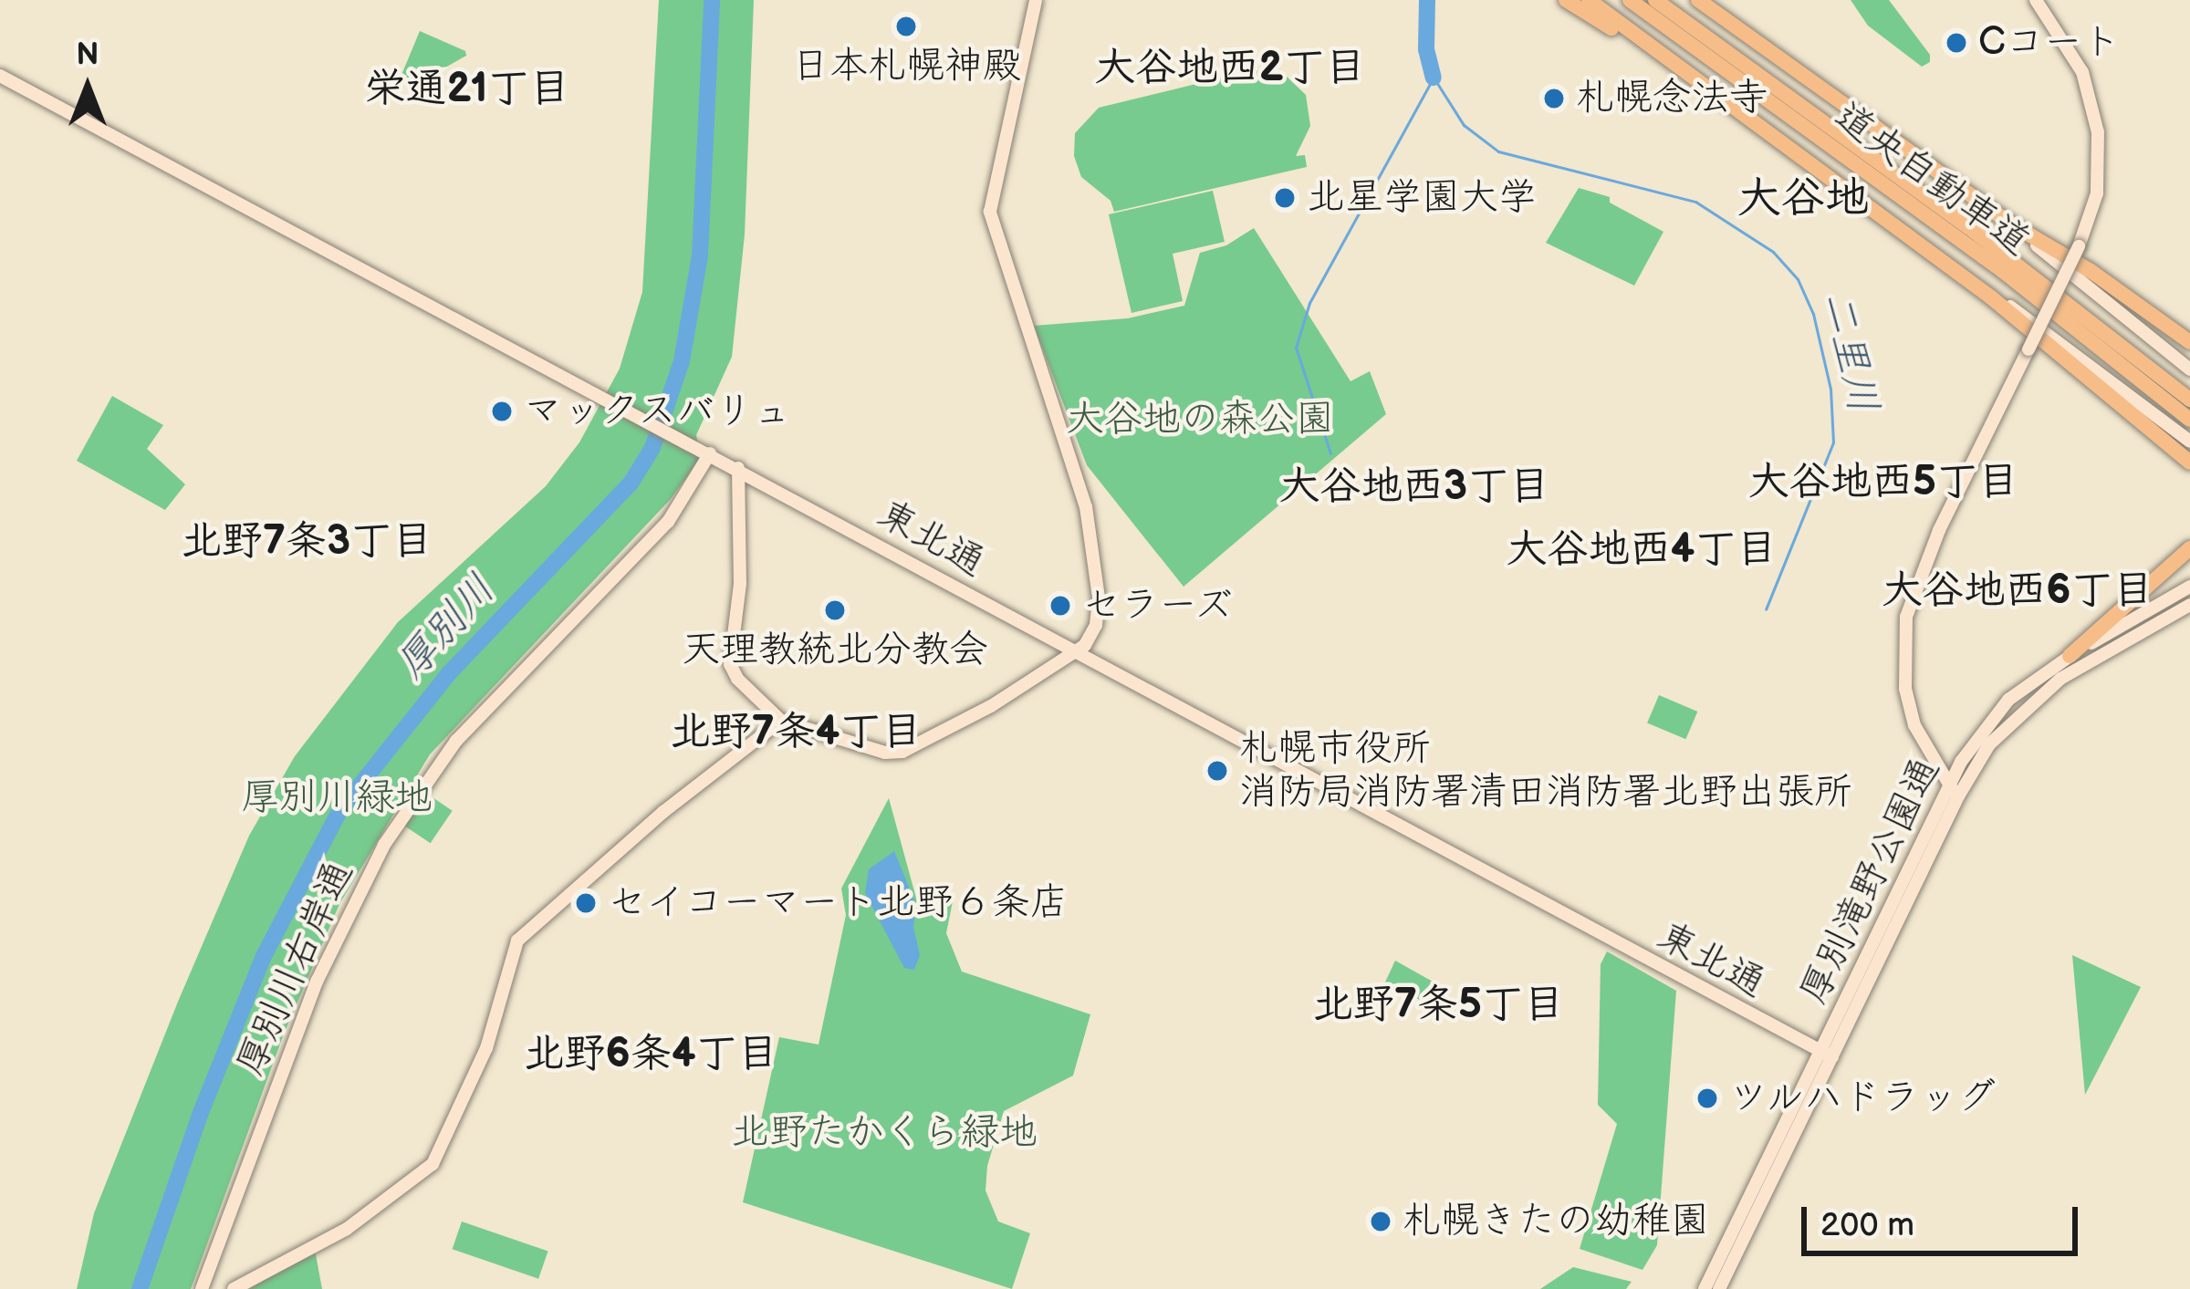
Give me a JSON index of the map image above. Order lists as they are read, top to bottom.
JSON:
{
  "streets": {
    "highway": ["道央自動車道"],
    "street": ["東北通", "厚別滝野公園通", "厚別川右岸通"]
  },
  "crossings": [
    ["東北通", "厚別滝野公園通"],
    ["東北通", "厚別川右岸通"]
  ],
  "districts": [
    "大谷地西2丁目",
    "栄通21丁目",
    "大谷地",
    "大谷地西5丁目",
    "大谷地西3丁目",
    "北野7条3丁目",
    "大谷地西4丁目",
    "大谷地西6丁目",
    "北野7条4丁目",
    "北野7条5丁目",
    "北野6条4丁目"
  ],
  "water": ["二里川", "厚別川"],
  "parks": ["大谷地の森公園", "厚別川緑地", "北野たかくら緑地"],
  "places": [
    "日本札幌神殿",
    "Cコート",
    "札幌念法寺",
    "北星学園大学",
    "マックスバリュ",
    "セラーズ",
    "天理教統北分教会",
    "札幌市役所 消防局消防署清田消防署北野出張所",
    "セイコーマート北野６条店",
    "ツルハドラッグ",
    "札幌きたの幼稚園"
  ],
  "scale_bar": "200 m",
  "north": "top"
}
